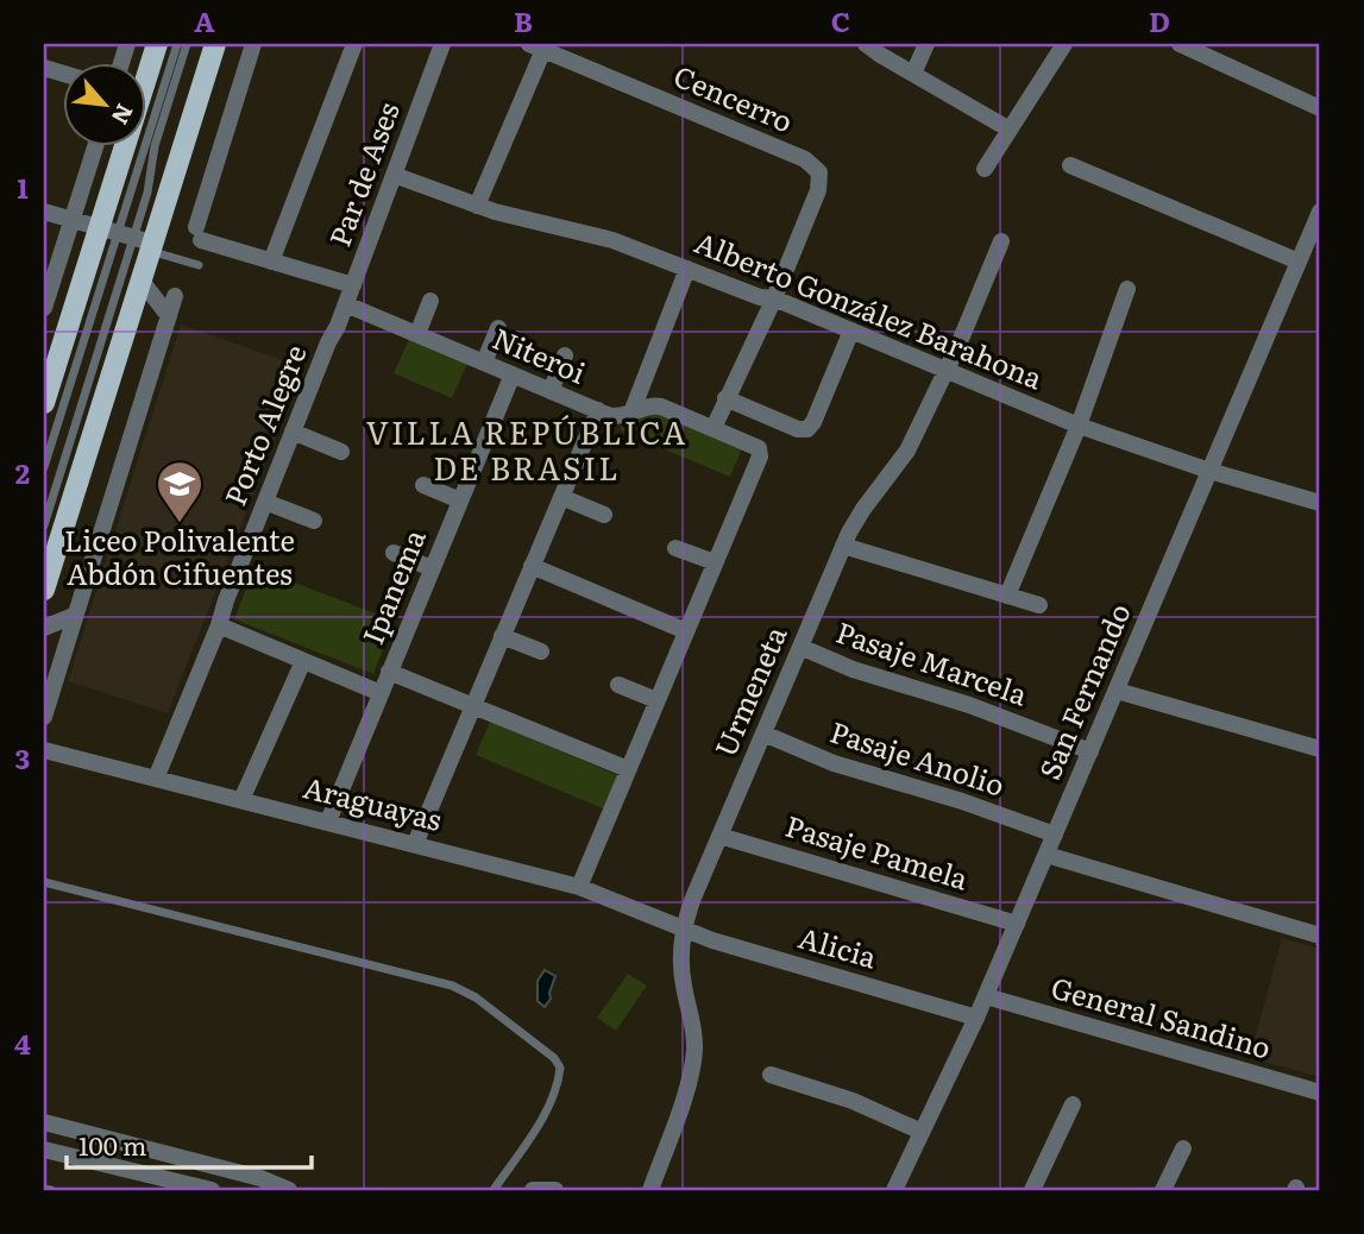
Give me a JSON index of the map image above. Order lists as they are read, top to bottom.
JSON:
{
  "streets": {
    "street": [
      "Cencerro",
      "Par de Ases",
      "Alberto González Barahona",
      "Niteroi",
      "Porto Alegre",
      "Ipanema",
      "Pasaje Marcela",
      "Urmeneta",
      "San Fernando",
      "Pasaje Anolio",
      "Araguayas",
      "Pasaje Pamela",
      "Alicia",
      "General Sandino"
    ]
  },
  "crossings": [
    ["Cencerro", "Alberto González Barahona"],
    ["Par de Ases", "Alberto González Barahona"],
    ["Par de Ases", "Niteroi"],
    ["Par de Ases", "Porto Alegre"],
    ["Alberto González Barahona", "Urmeneta"],
    ["Alberto González Barahona", "San Fernando"],
    ["Niteroi", "Ipanema"],
    ["Porto Alegre", "Araguayas"],
    ["Ipanema", "Araguayas"],
    ["Pasaje Marcela", "Urmeneta"],
    ["Pasaje Marcela", "San Fernando"],
    ["Urmeneta", "Pasaje Anolio"],
    ["Urmeneta", "Araguayas"],
    ["Urmeneta", "Pasaje Pamela"],
    ["Urmeneta", "Alicia"],
    ["San Fernando", "Pasaje Anolio"],
    ["San Fernando", "Pasaje Pamela"],
    ["San Fernando", "Alicia"],
    ["San Fernando", "General Sandino"],
    ["Araguayas", "Alicia"]
  ],
  "districts": ["VILLA REPÚBLICA DE BRASIL"],
  "places": {
    "school or university": ["Liceo Polivalente Abdón Cifuentes"]
  },
  "scale_bar": "100 m",
  "north": "bottom right",
  "grid": {
    "columns": [
      "A",
      "B",
      "C",
      "D"
    ],
    "rows": [
      "1",
      "2",
      "3",
      "4"
    ]
  }
}
